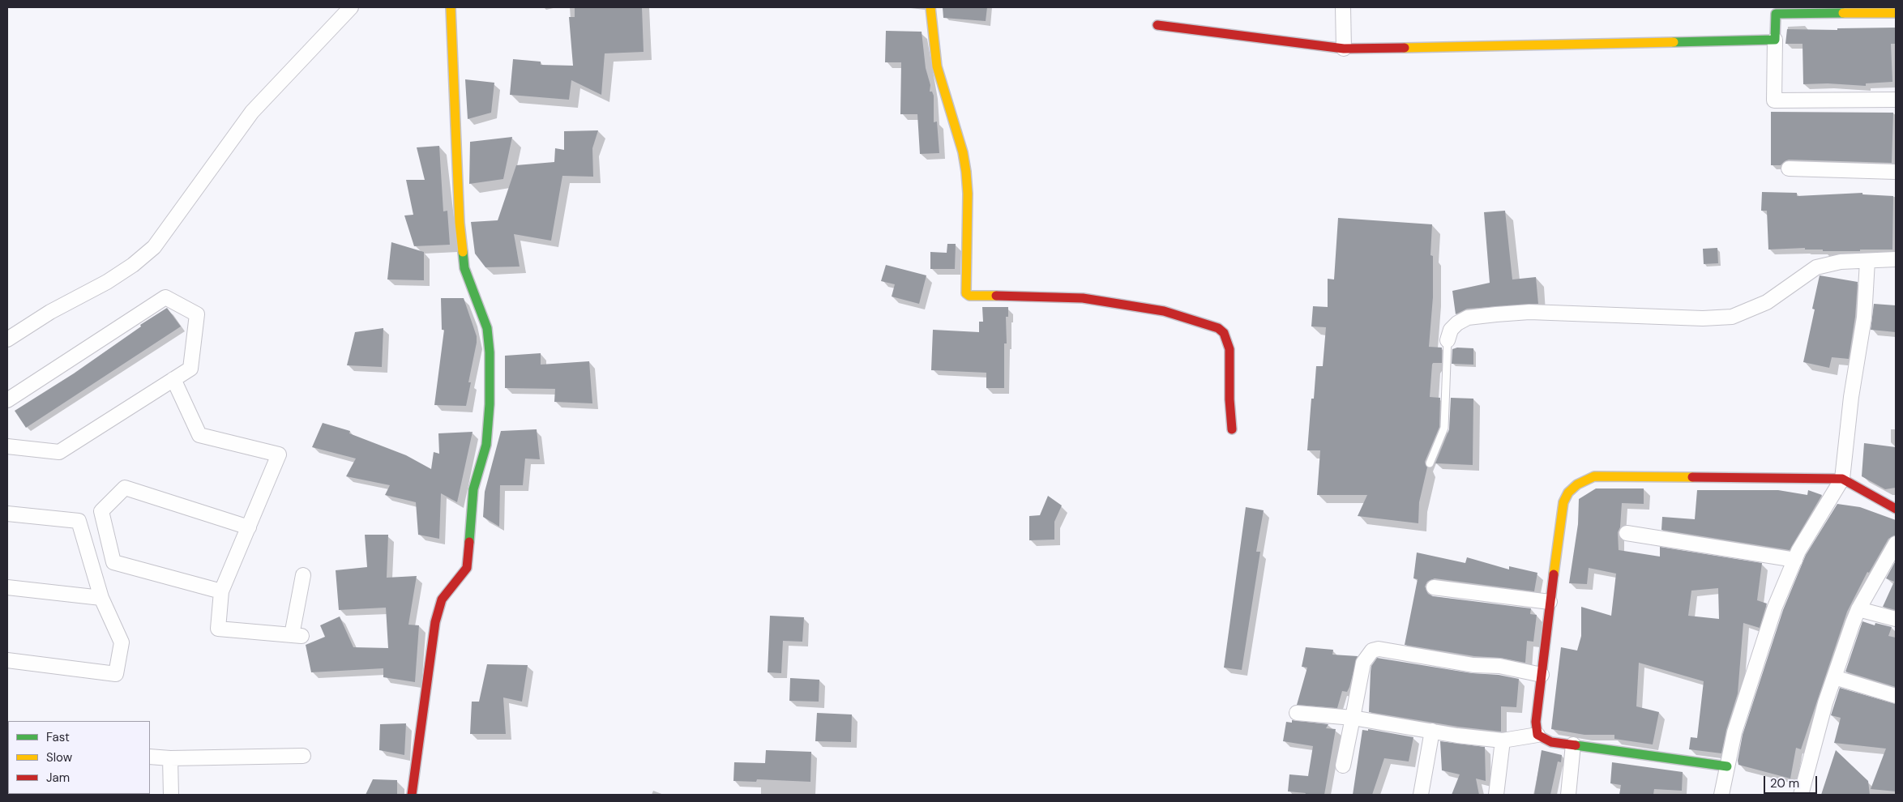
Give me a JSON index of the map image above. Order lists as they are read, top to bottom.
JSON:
{
  "legend": ["Fast", "Slow", "Jam"],
  "scale_bar": "20 m"
}
